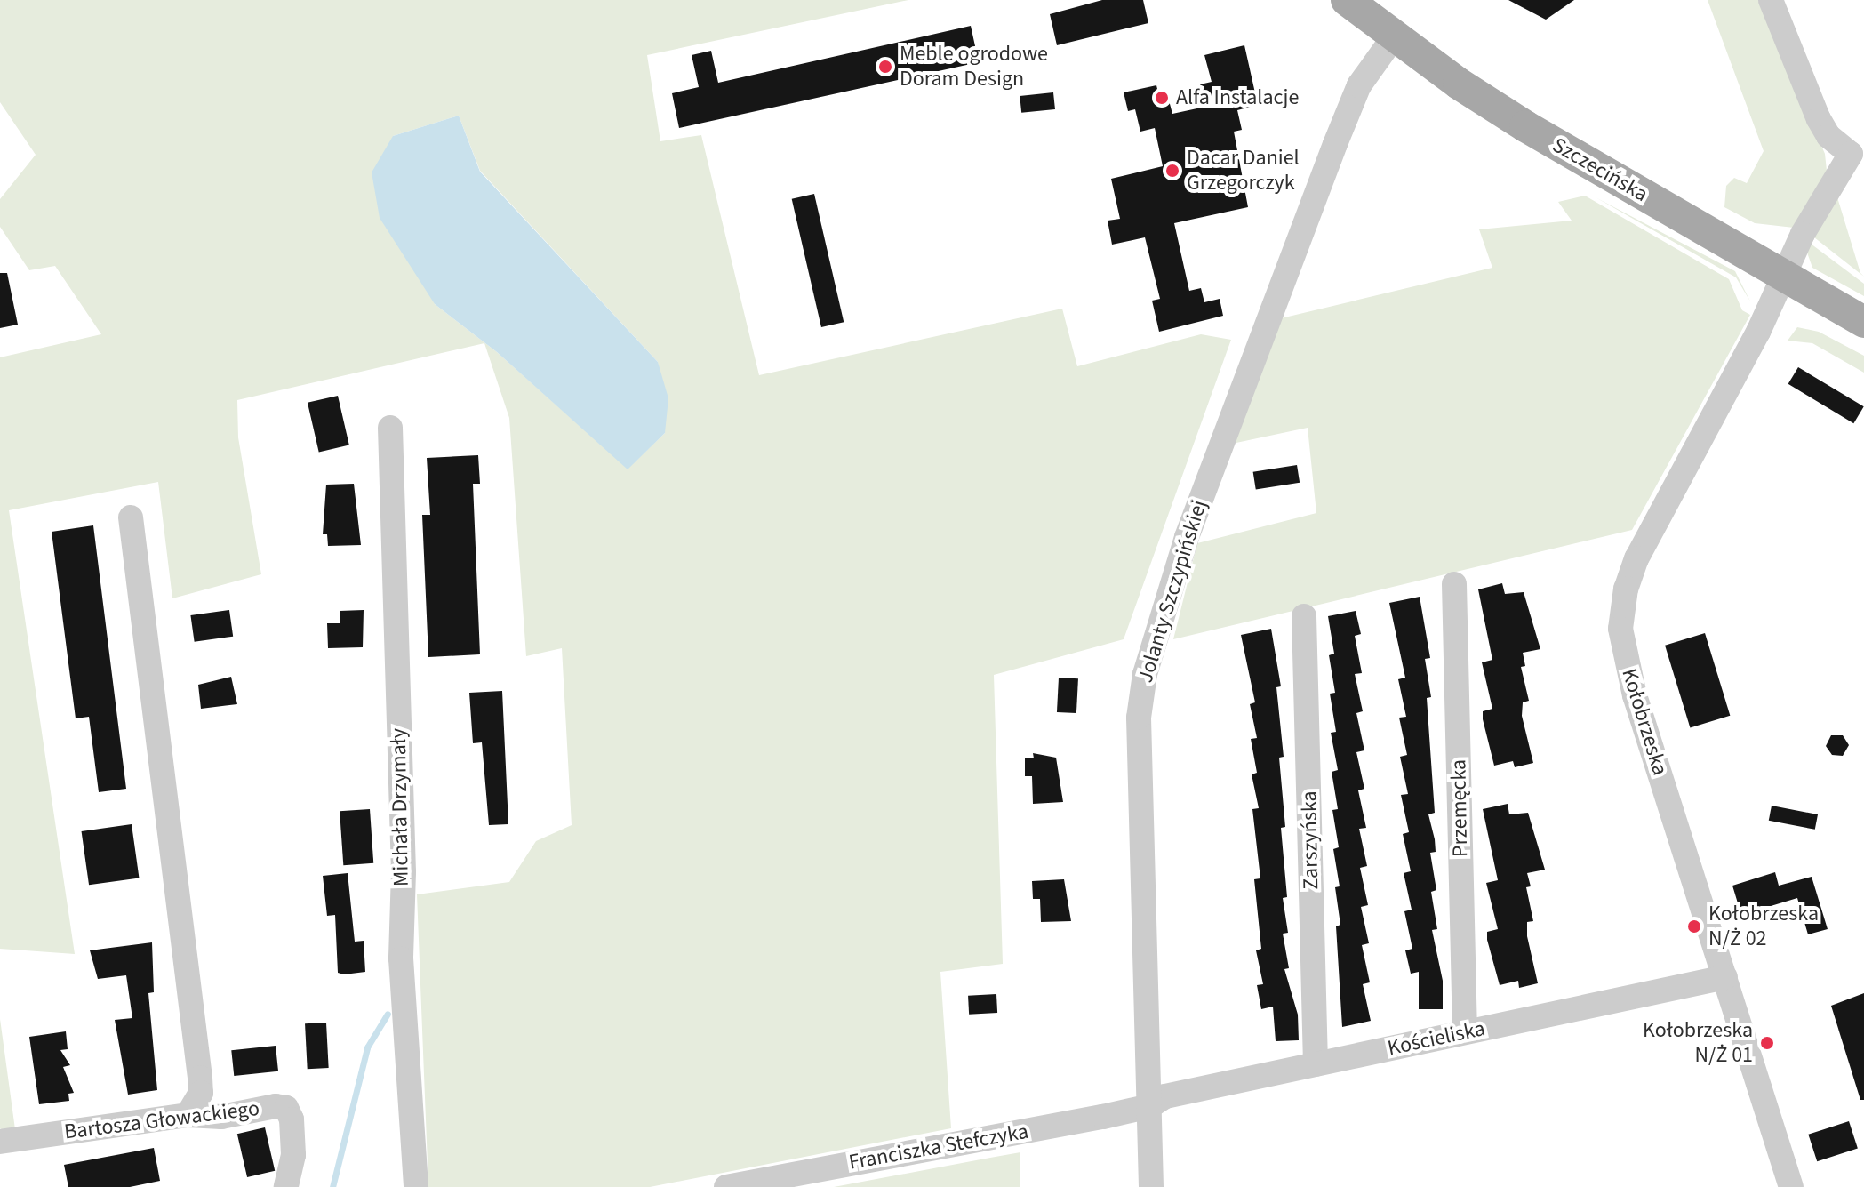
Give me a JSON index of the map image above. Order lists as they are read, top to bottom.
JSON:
{
  "streets": {
    "main road": ["Szczecińska"],
    "street": [
      "Jolanty Szczypińskiej",
      "Kołobrzeska",
      "Michała Drzymały",
      "Przemęcka",
      "Zarszyńska",
      "Kościeliska",
      "Bartosza Głowackiego",
      "Franciszka Stefczyka"
    ]
  },
  "crossings": [
    ["Szczecińska", "Jolanty Szczypińskiej"],
    ["Szczecińska", "Kołobrzeska"],
    ["Jolanty Szczypińskiej", "Kościeliska"],
    ["Jolanty Szczypińskiej", "Franciszka Stefczyka"],
    ["Kołobrzeska", "Kościeliska"],
    ["Przemęcka", "Kościeliska"],
    ["Zarszyńska", "Kościeliska"],
    ["Kościeliska", "Franciszka Stefczyka"]
  ],
  "places": [
    "Meble ogrodowe Doram Design",
    "Alfa Instalacje",
    "Dacar Daniel Grzegorczyk",
    "Kołobrzeska N/Ż 02",
    "Kołobrzeska N/Ż 01"
  ]
}
